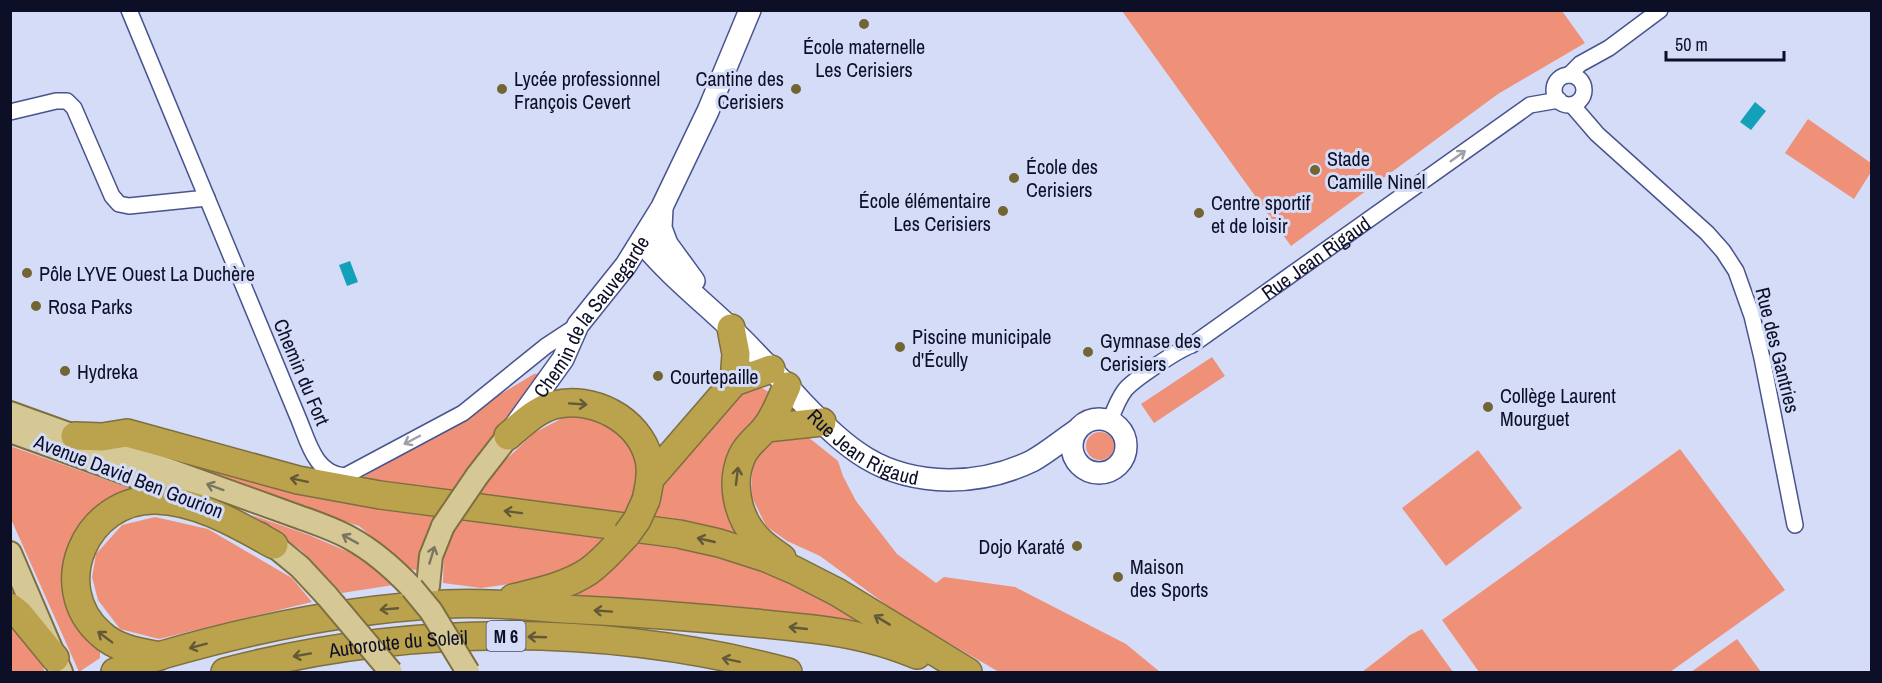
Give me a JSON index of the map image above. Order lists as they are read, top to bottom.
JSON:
{
  "streets": {
    "highway": ["M 6", "Autoroute du Soleil"],
    "main road": ["Chemin de la Sauvegarde", "Avenue David Ben Gourion"],
    "street": ["Rue Jean Rigaud", "Rue des Gantries", "Chemin du Fort"]
  },
  "crossings": [
    ["Rue Jean Rigaud", "Chemin de la Sauvegarde"],
    ["Rue Jean Rigaud", "Rue des Gantries"],
    ["Chemin de la Sauvegarde", "Chemin du Fort"],
    ["Chemin de la Sauvegarde", "Avenue David Ben Gourion"]
  ],
  "one_way": ["Rue Jean Rigaud"],
  "places": [
    "École maternelle Les Cerisiers",
    "Lycée professionnel François Cevert",
    "Cantine des Cerisiers",
    "Stade Camille Ninel",
    "École des Cerisiers",
    "École élémentaire Les Cerisiers",
    "Centre sportif et de loisir",
    "Pôle LYVE Ouest La Duchère",
    "Rosa Parks",
    "Piscine municipale d'Écully",
    "Gymnase des Cerisiers",
    "Hydreka",
    "Courtepaille",
    "Collège Laurent Mourguet",
    "Dojo Karaté",
    "Maison des Sports"
  ],
  "scale_bar": "50 m"
}
